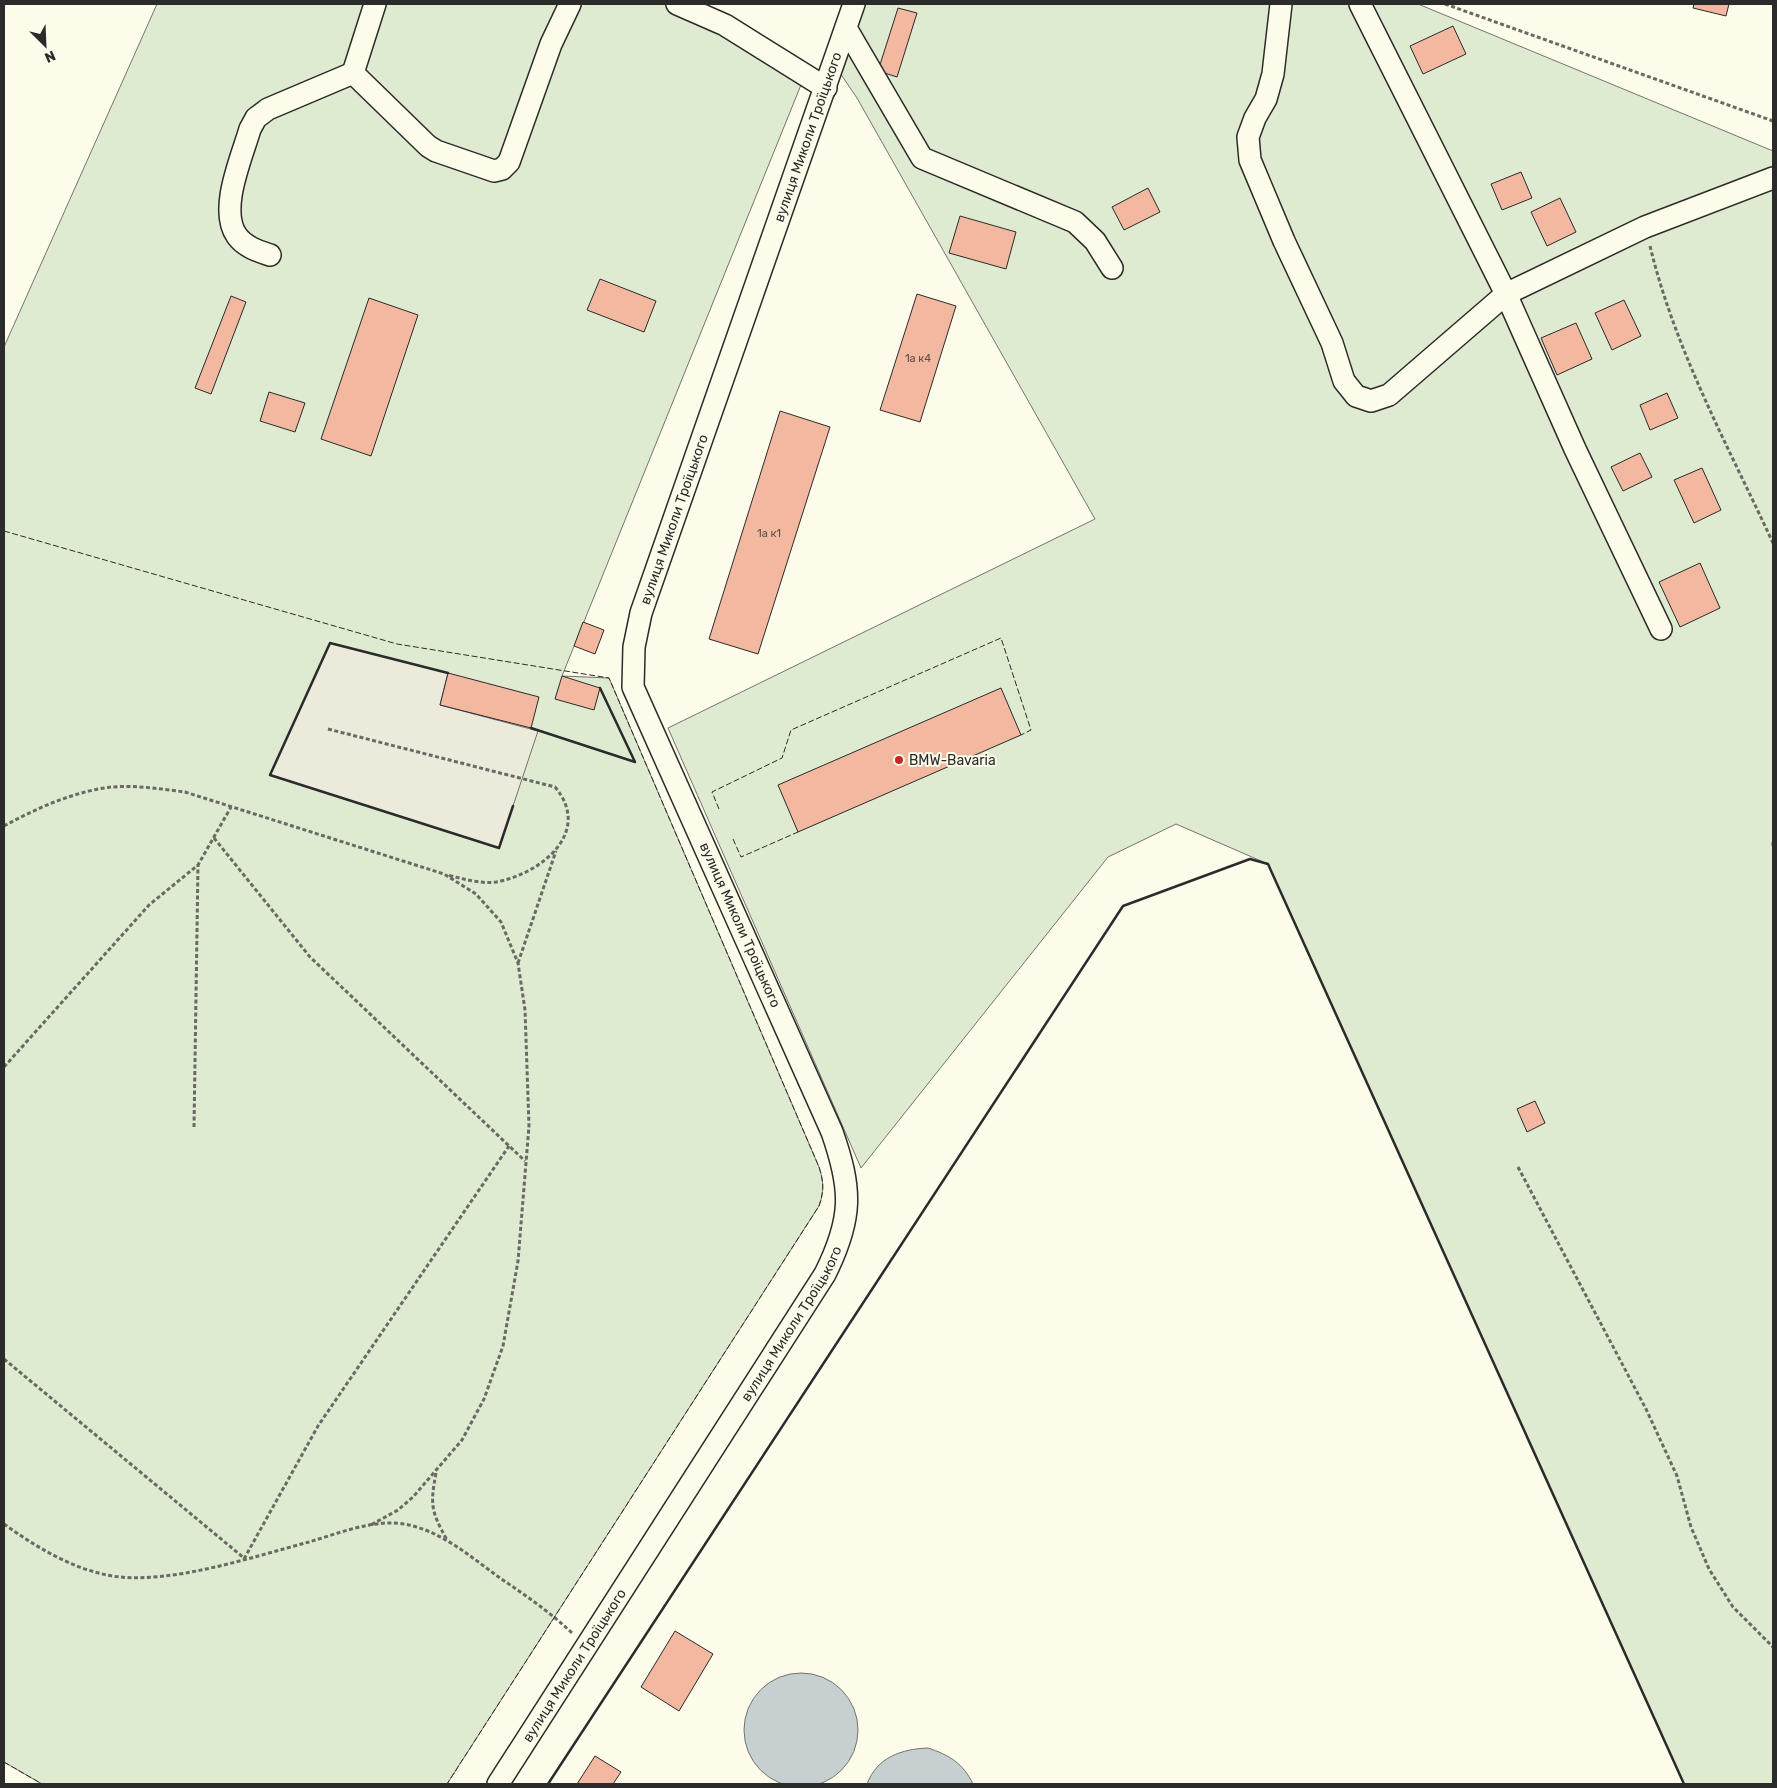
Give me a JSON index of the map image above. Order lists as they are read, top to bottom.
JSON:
{
  "streets": {
    "street": ["вулиця Миколи Троїцького"]
  },
  "places": ["BMW-Bavaria"],
  "house_numbers": ["1а к4", "1а к1"],
  "north": "bottom right"
}
